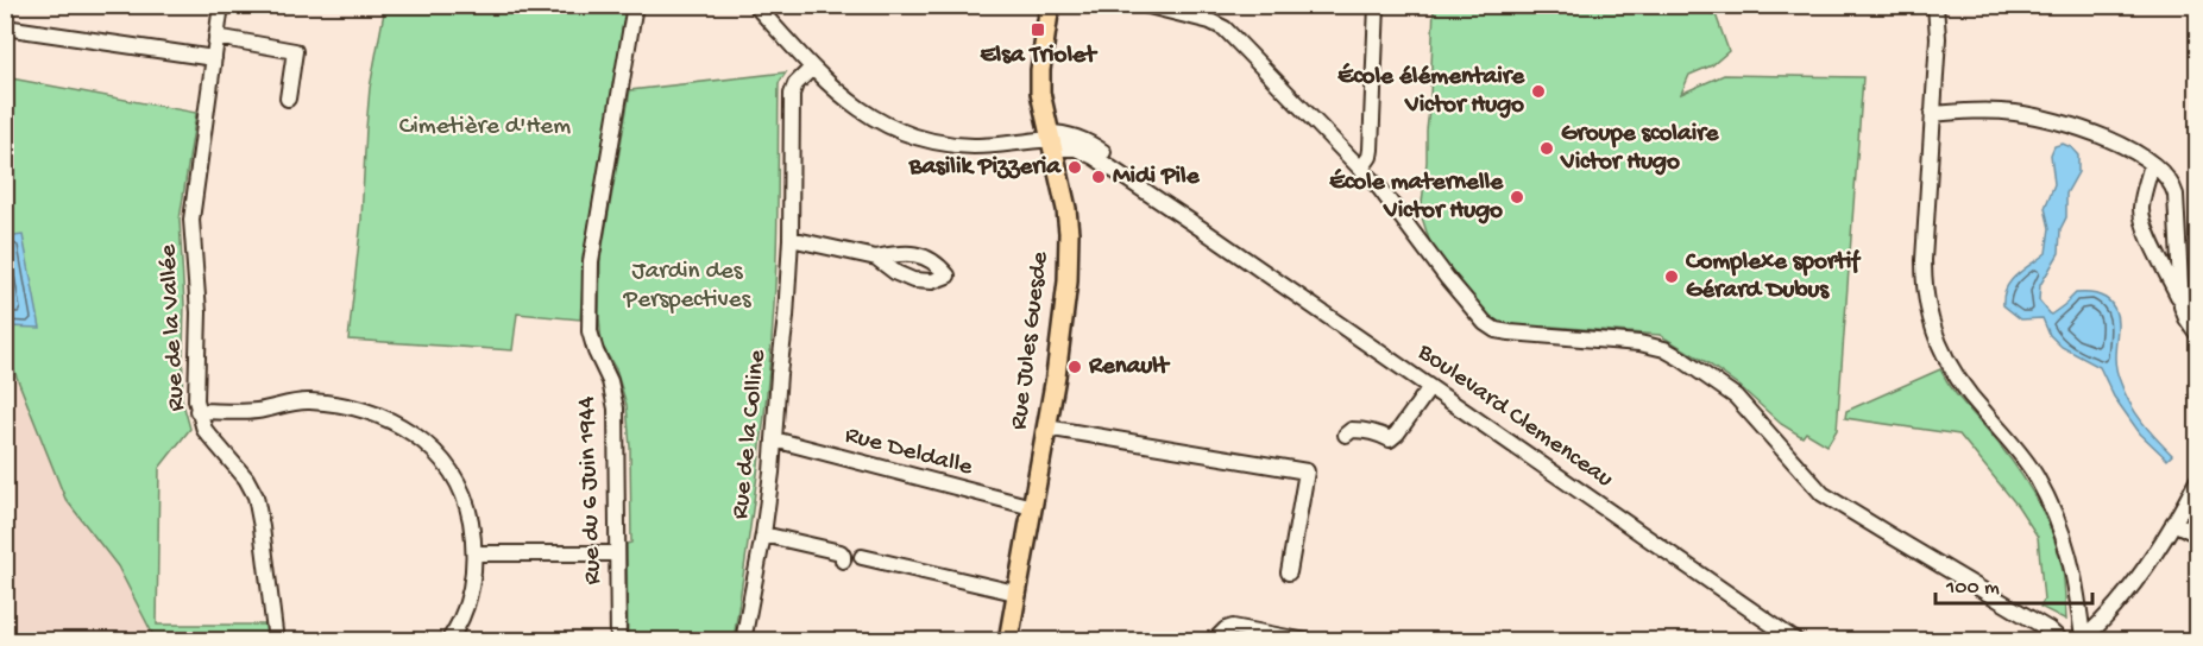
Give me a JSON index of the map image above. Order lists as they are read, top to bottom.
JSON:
{
  "streets": {
    "main road": ["Rue Jules Guesde"],
    "street": [
      "Rue de la Vallée",
      "Boulevard Clemenceau",
      "Rue de la Colline",
      "Rue Deldalle",
      "Rue du 6 Juin 1944"
    ]
  },
  "crossings": [
    ["Rue Jules Guesde", "Boulevard Clemenceau"],
    ["Rue Jules Guesde", "Rue Deldalle"],
    ["Boulevard Clemenceau", "Rue de la Colline"],
    ["Rue de la Colline", "Rue Deldalle"]
  ],
  "parks": ["Cimetière d'Hem", "Jardin des Perspectives"],
  "places": {
    "transit": ["Elsa Triolet"],
    "other": [
      "École élémentaire Victor Hugo",
      "Groupe scolaire Victor Hugo",
      "Basilik Pizzeria",
      "Midi Pile",
      "École maternelle Victor Hugo",
      "Complexe sportif Gérard Dubus",
      "Renault"
    ]
  },
  "scale_bar": "100 m"
}
